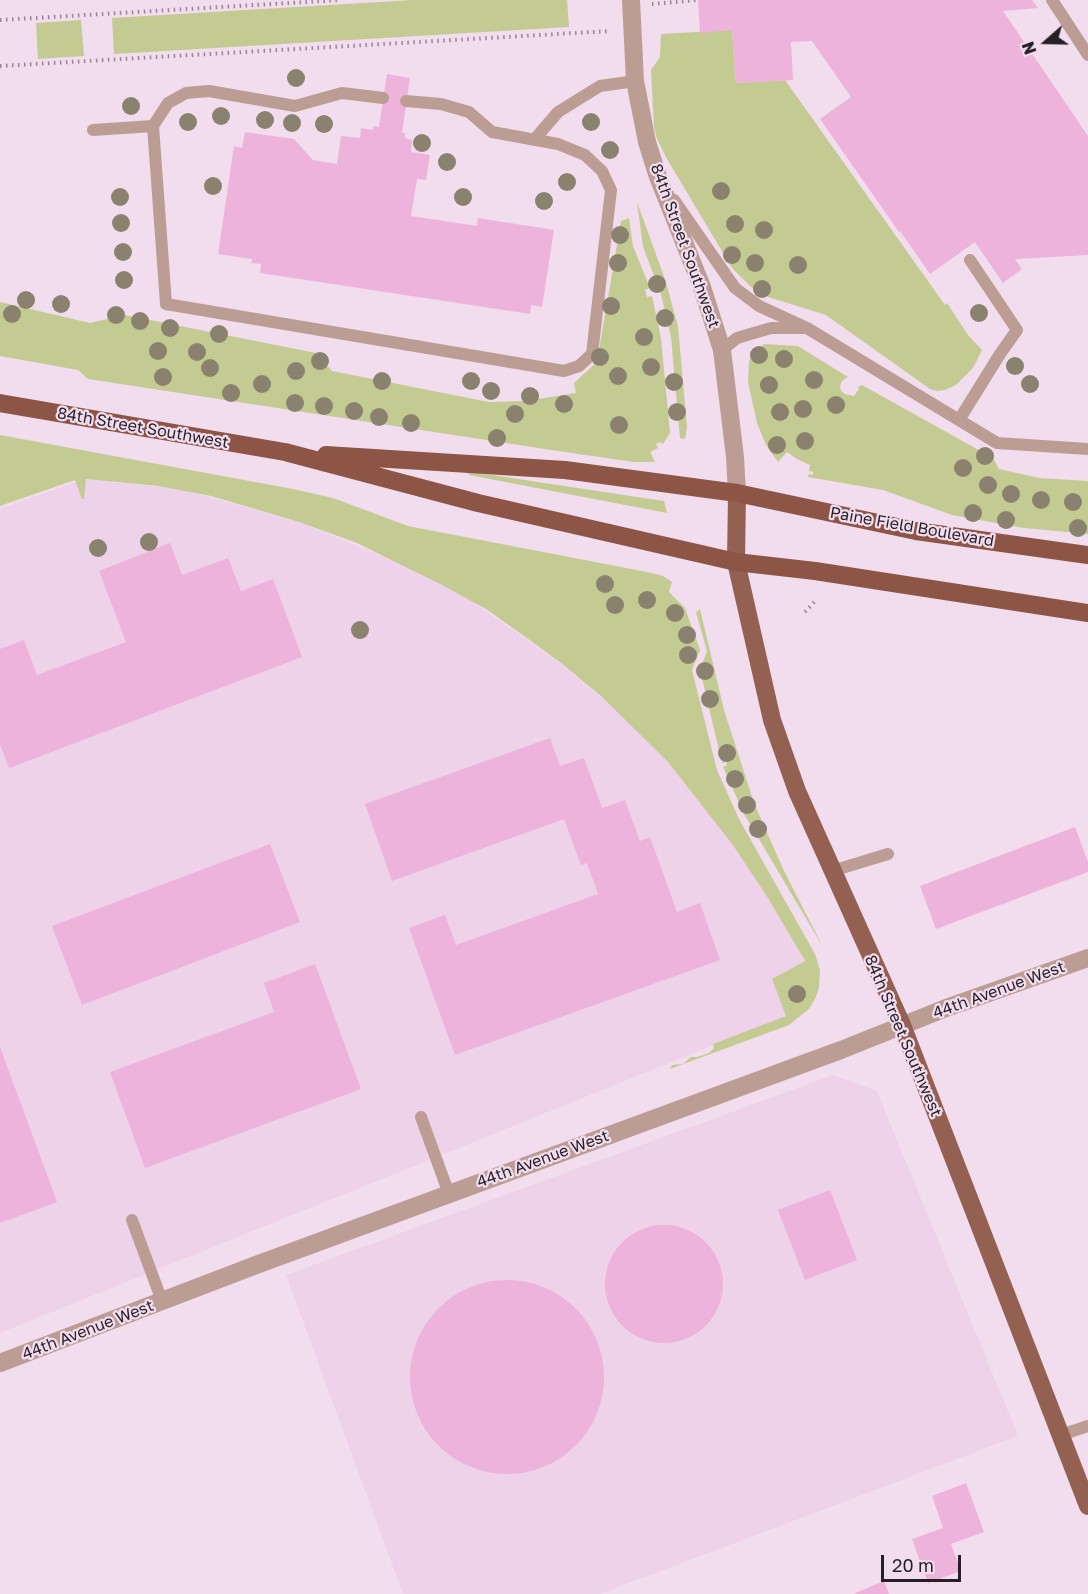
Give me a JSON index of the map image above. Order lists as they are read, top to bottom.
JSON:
{
  "streets": {
    "highway": ["84th Street Southwest", "Paine Field Boulevard"],
    "street": ["44th Avenue West"]
  },
  "crossings": [
    ["84th Street Southwest", "Paine Field Boulevard"],
    ["84th Street Southwest", "44th Avenue West"]
  ],
  "scale_bar": "20 m",
  "north": "left"
}
